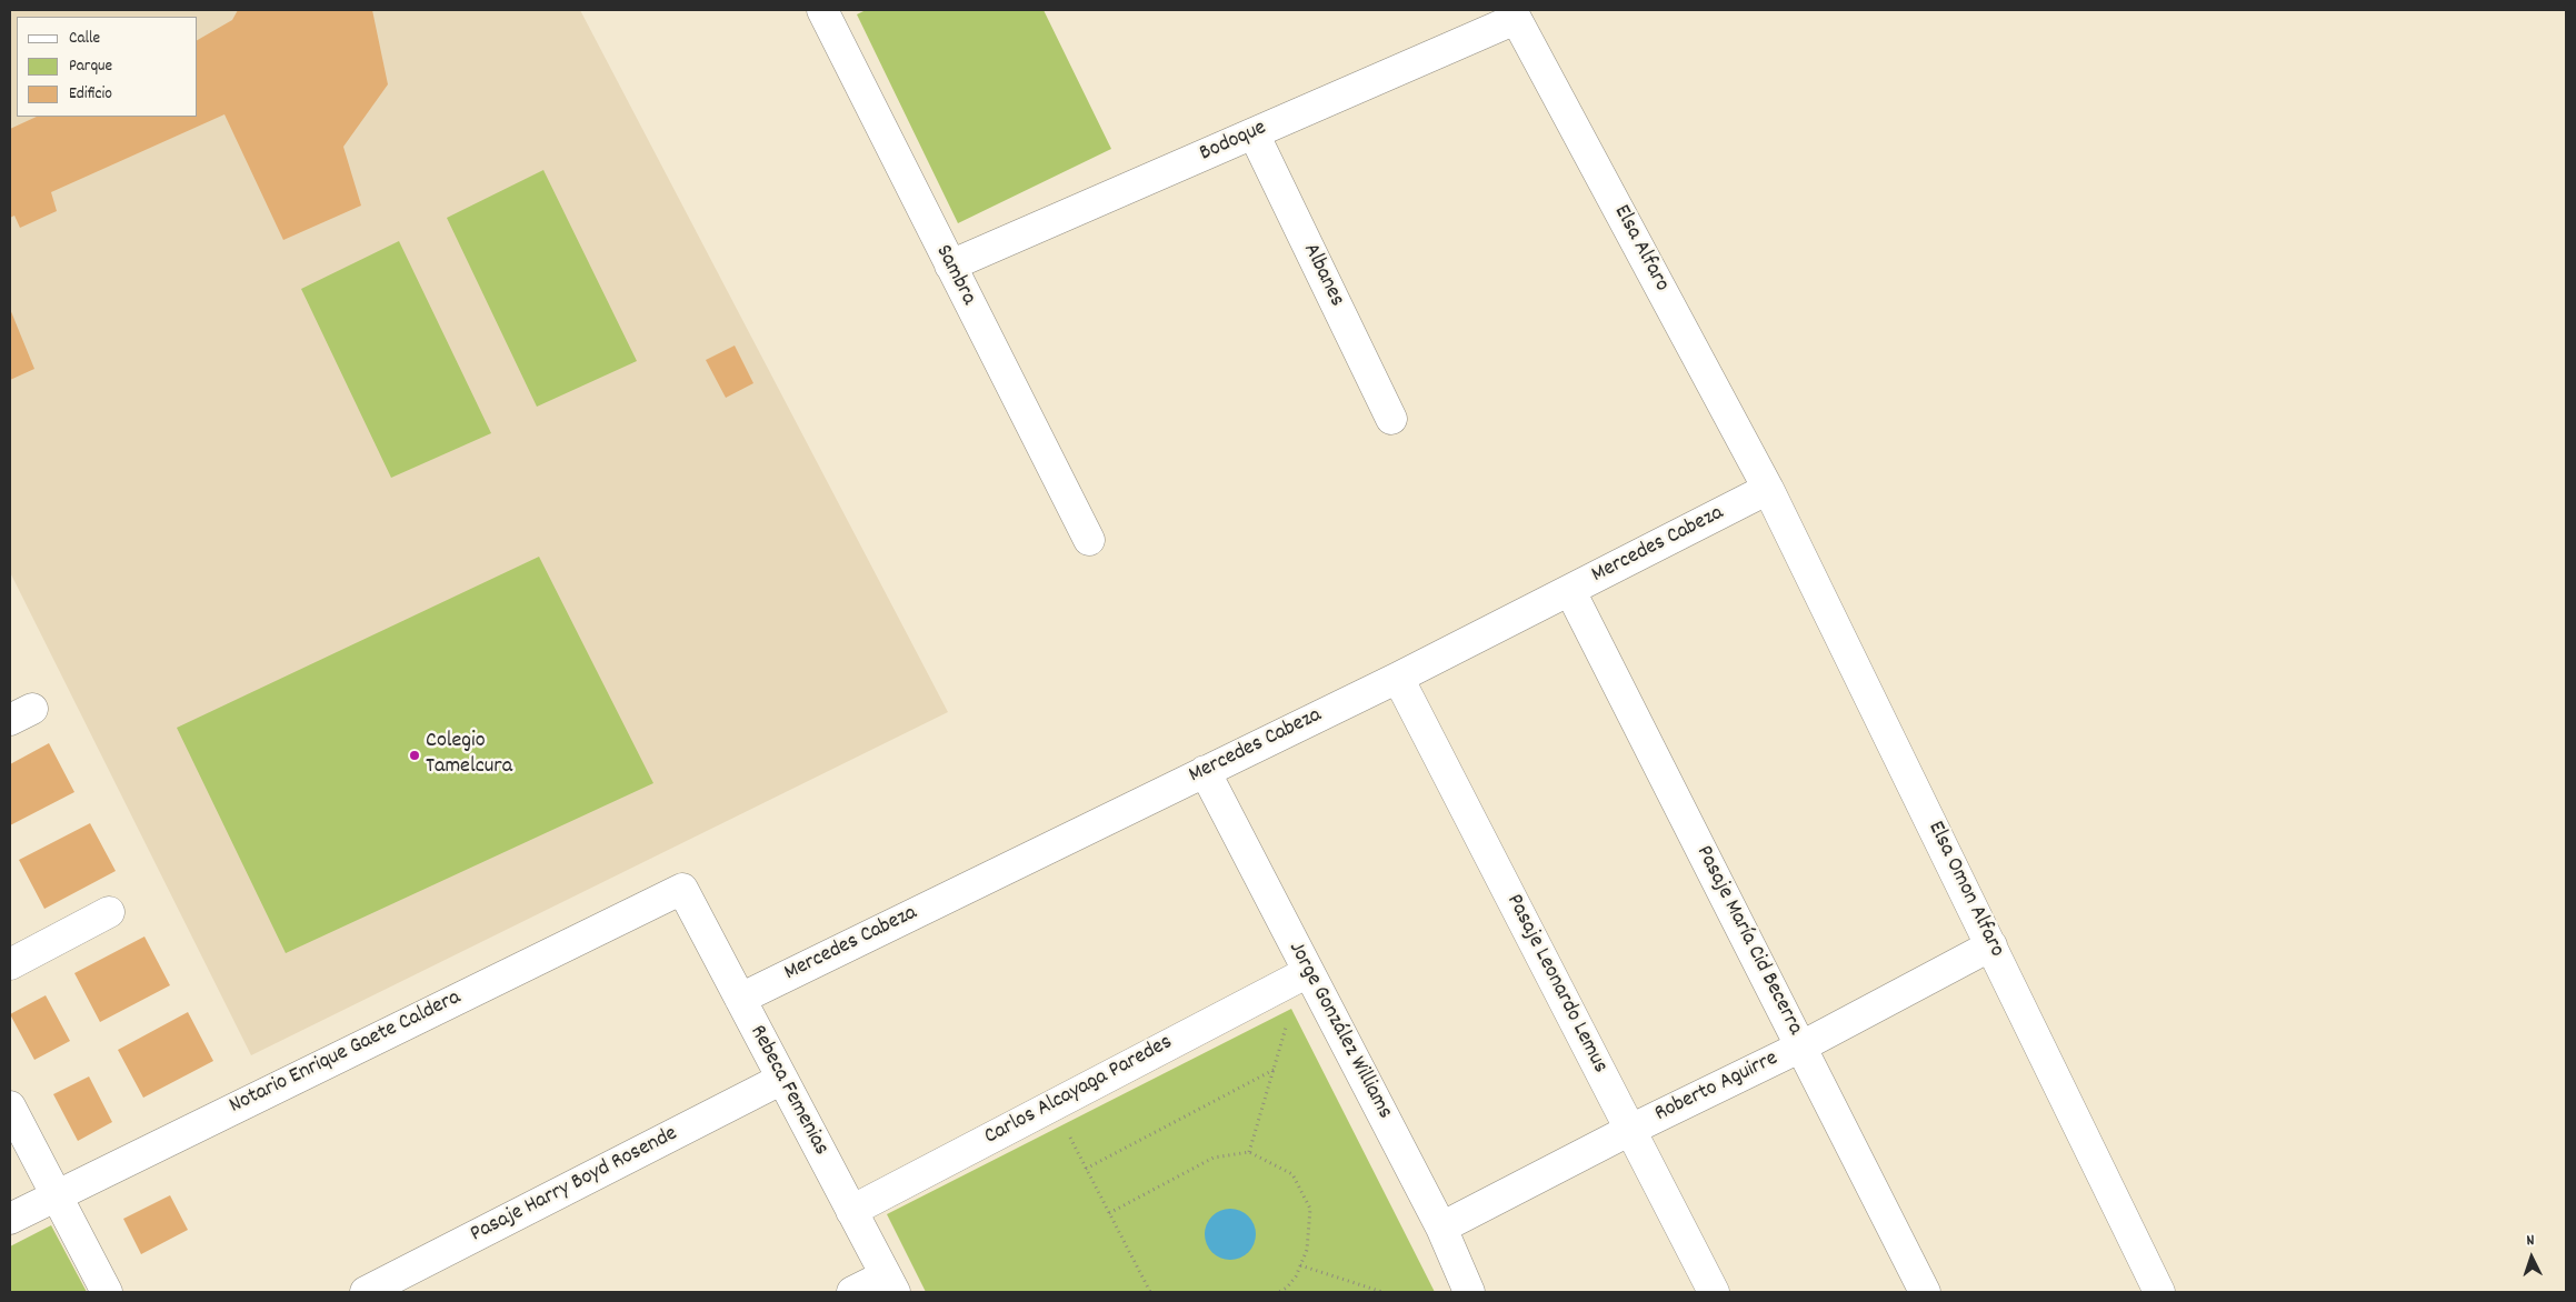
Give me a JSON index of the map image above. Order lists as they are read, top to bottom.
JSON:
{
  "streets": {
    "street": [
      "Bodoque",
      "Elsa Alfaro",
      "Sambra",
      "Albanes",
      "Mercedes Cabeza",
      "Elsa Omon Alfaro",
      "Pasaje María Cid Becerra",
      "Pasaje Leonardo Lemus",
      "Jorge González Williams",
      "Notario Enrique Gaete Caldera",
      "Roberto Aguirre",
      "Rebeca Femenias",
      "Carlos Alcayaga Paredes",
      "Pasaje Harry Boyd Rosende"
    ]
  },
  "crossings": [
    ["Bodoque", "Elsa Alfaro"],
    ["Bodoque", "Sambra"],
    ["Bodoque", "Albanes"],
    ["Elsa Alfaro", "Mercedes Cabeza"],
    ["Elsa Alfaro", "Elsa Omon Alfaro"],
    ["Mercedes Cabeza", "Elsa Omon Alfaro"],
    ["Mercedes Cabeza", "Pasaje María Cid Becerra"],
    ["Mercedes Cabeza", "Pasaje Leonardo Lemus"],
    ["Mercedes Cabeza", "Jorge González Williams"],
    ["Mercedes Cabeza", "Rebeca Femenias"],
    ["Elsa Omon Alfaro", "Roberto Aguirre"],
    ["Pasaje María Cid Becerra", "Roberto Aguirre"],
    ["Pasaje Leonardo Lemus", "Roberto Aguirre"],
    ["Jorge González Williams", "Roberto Aguirre"],
    ["Jorge González Williams", "Carlos Alcayaga Paredes"],
    ["Notario Enrique Gaete Caldera", "Rebeca Femenias"],
    ["Rebeca Femenias", "Carlos Alcayaga Paredes"],
    ["Rebeca Femenias", "Pasaje Harry Boyd Rosende"]
  ],
  "places": ["Colegio Tamelcura"],
  "legend": ["Calle", "Parque", "Edificio"],
  "north": "top"
}
